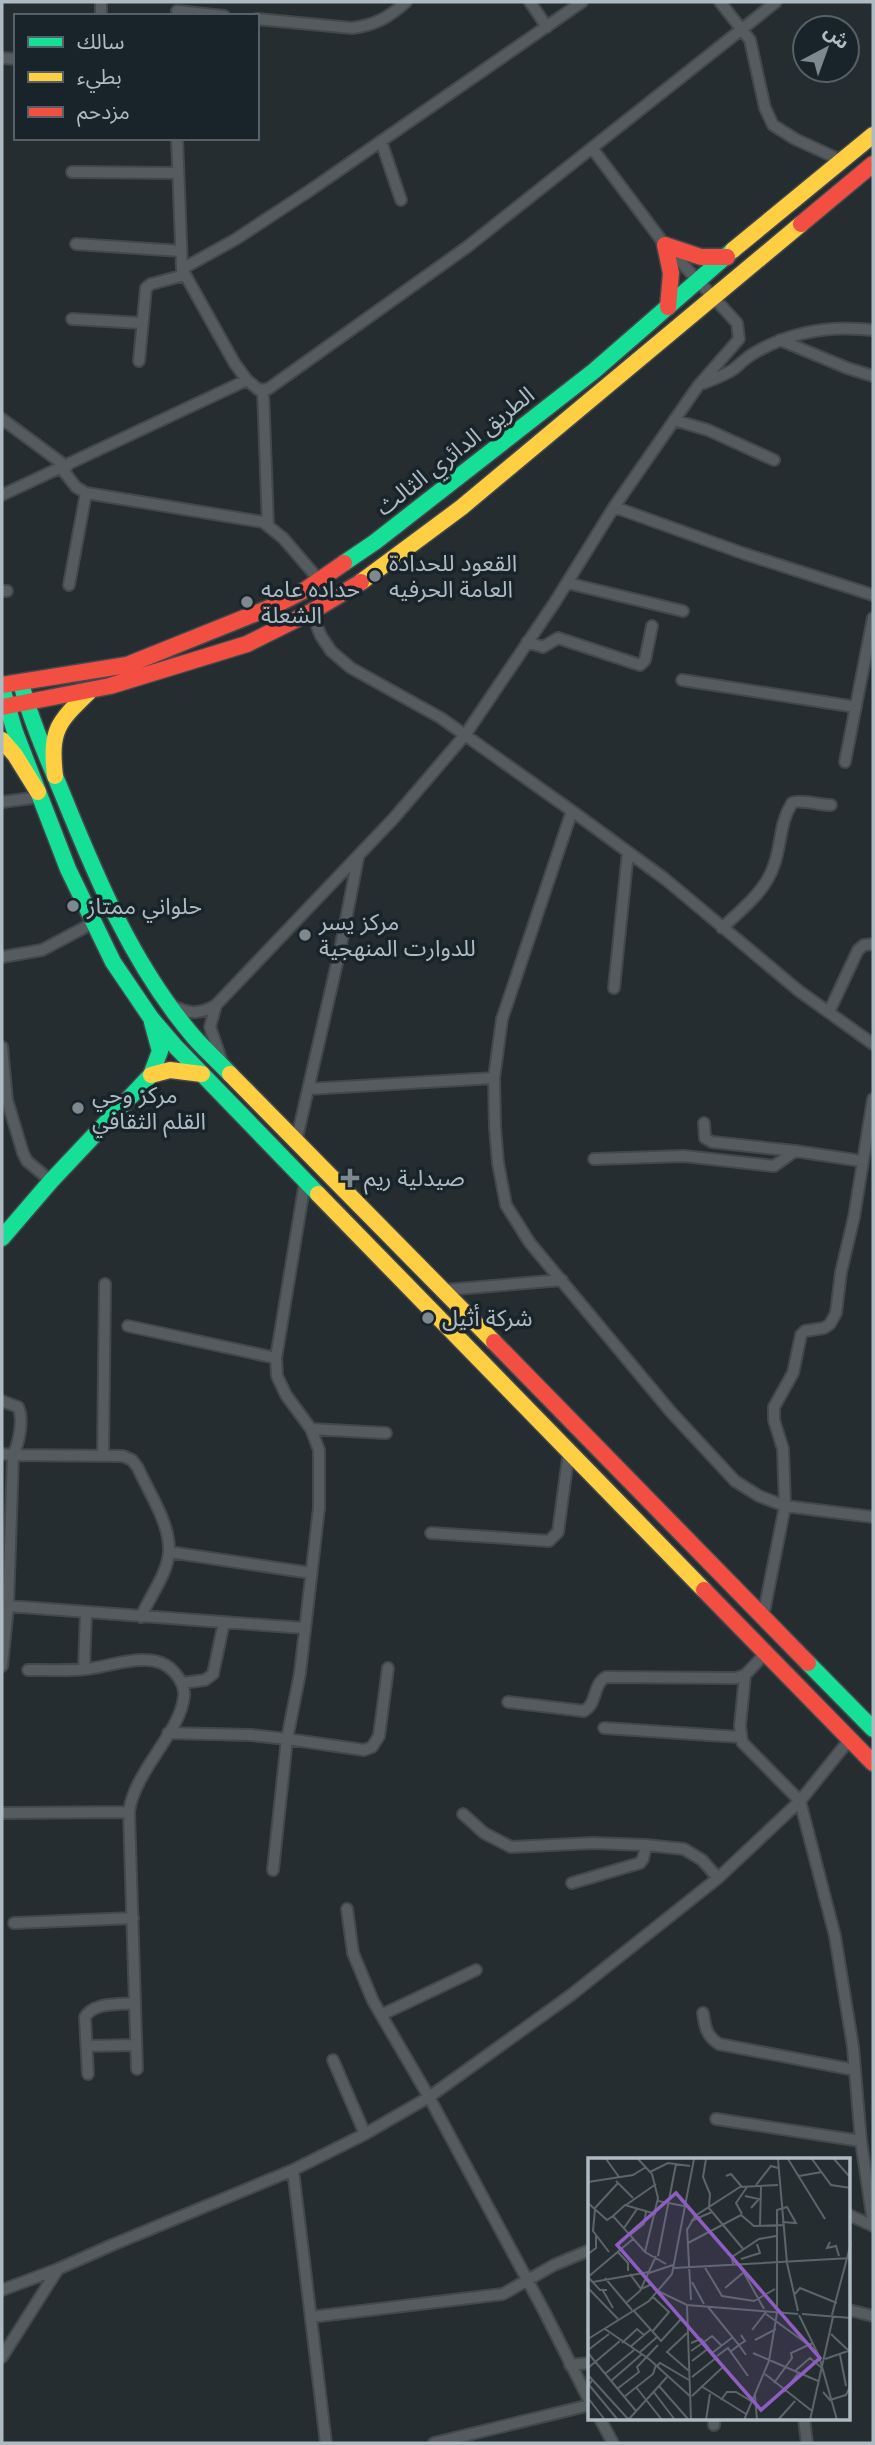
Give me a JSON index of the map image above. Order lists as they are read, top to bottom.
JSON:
{
  "streets": {
    "main road": ["الطريق الدائري الثالث"]
  },
  "places": {
    "other": [
      "القعود للحدادة العامة الحرفيه",
      "حداده عامه الشعلة",
      "حلواني ممتاز",
      "مركز يسر للدوارت المنهجية",
      "مركز وحي القلم الثقافي",
      "شركة أثيل"
    ],
    "health": ["صيدلية ريم"]
  },
  "legend": ["سالك", "بطيء", "مزدحم"],
  "north": "top right"
}
